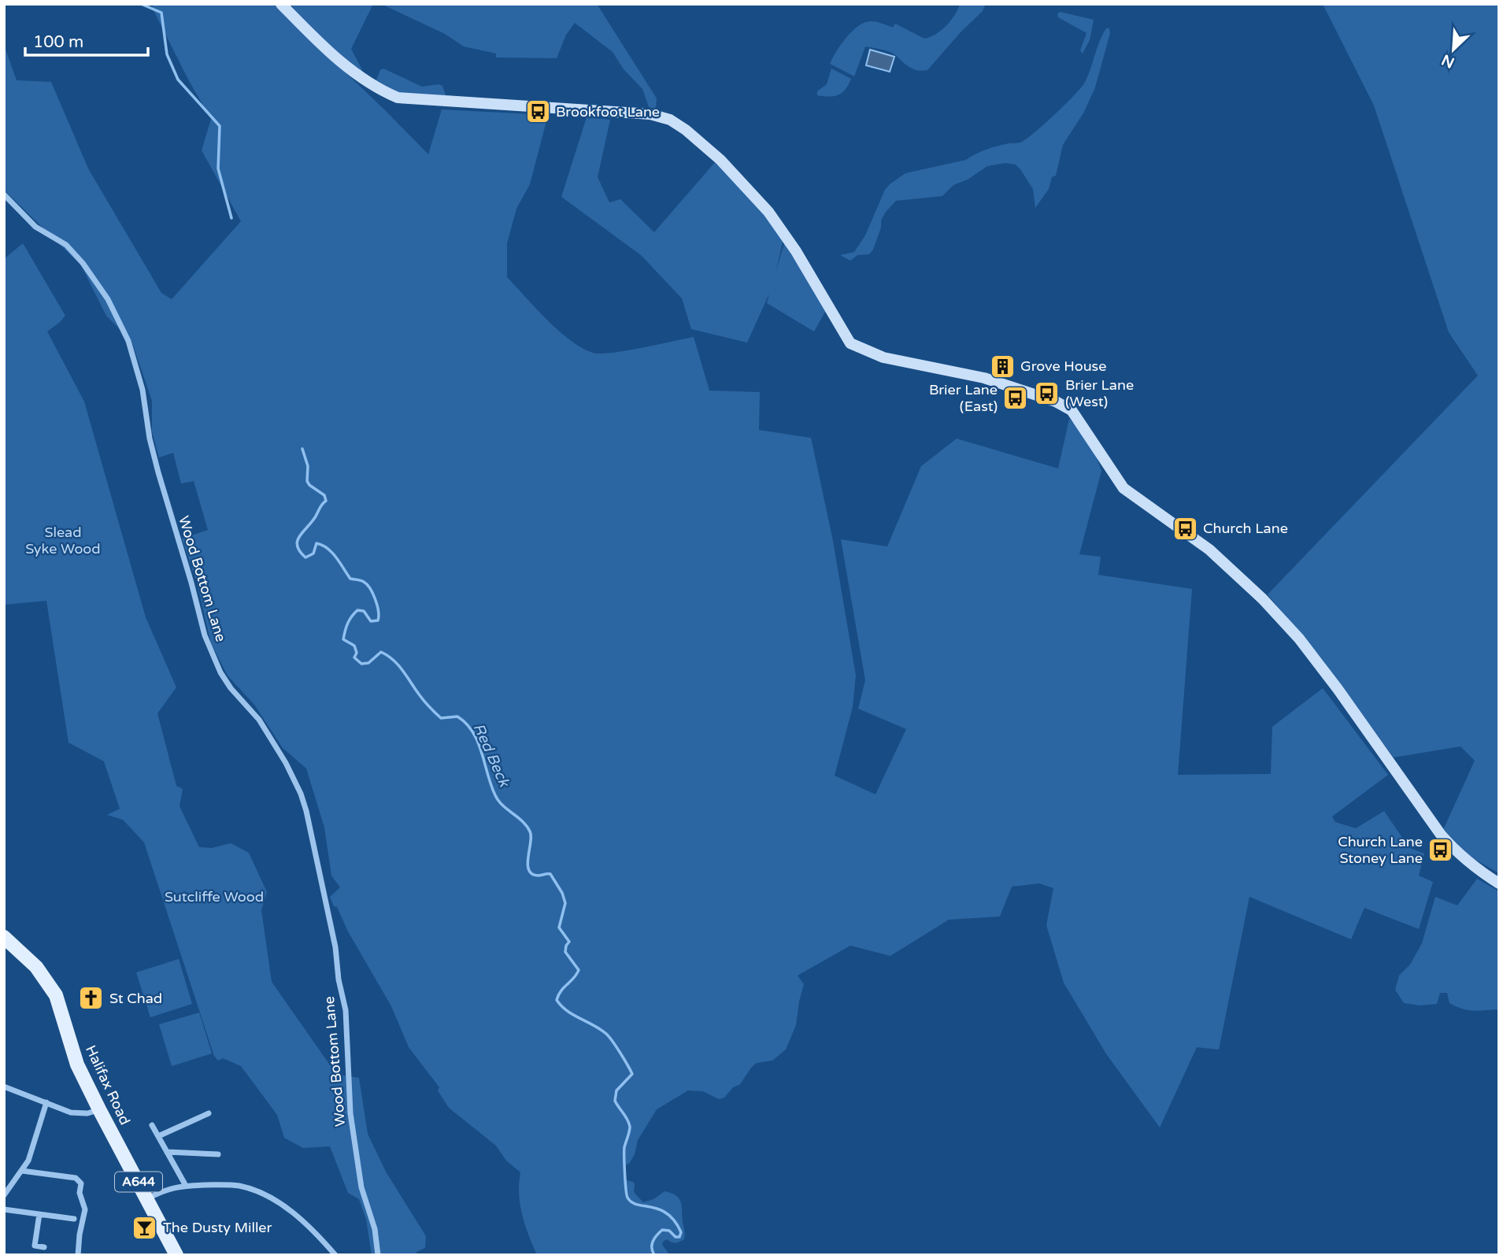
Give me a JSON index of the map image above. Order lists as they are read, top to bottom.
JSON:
{
  "streets": {
    "main road": ["Halifax Road", "A644"],
    "street": ["Wood Bottom Lane"]
  },
  "water": ["Red Beck"],
  "parks": ["Slead Syke Wood", "Sutcliffe Wood"],
  "places": {
    "bus stop": [
      "Brookfoot Lane",
      "Brier Lane (West)",
      "Brier Lane (East)",
      "Church Lane",
      "Church Lane Stoney Lane"
    ],
    "building": ["Grove House"],
    "church": ["St Chad"],
    "bar": ["The Dusty Miller"]
  },
  "scale_bar": "100 m",
  "north": "bottom left"
}
